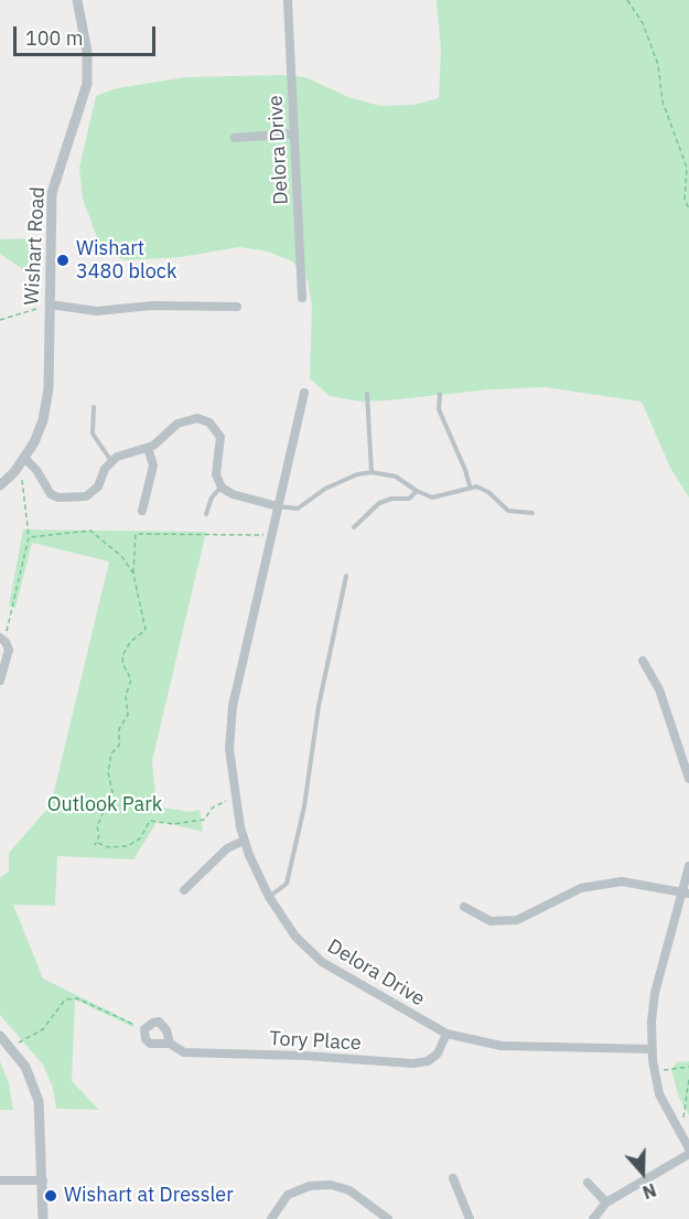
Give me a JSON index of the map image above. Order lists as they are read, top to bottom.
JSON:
{
  "streets": {
    "street": ["Delora Drive", "Wishart Road", "Tory Place"]
  },
  "crossings": [
    ["Delora Drive", "Tory Place"]
  ],
  "parks": ["Outlook Park"],
  "places": ["Wishart 3480 block", "Wishart at Dressler"],
  "scale_bar": "100 m",
  "north": "bottom"
}
